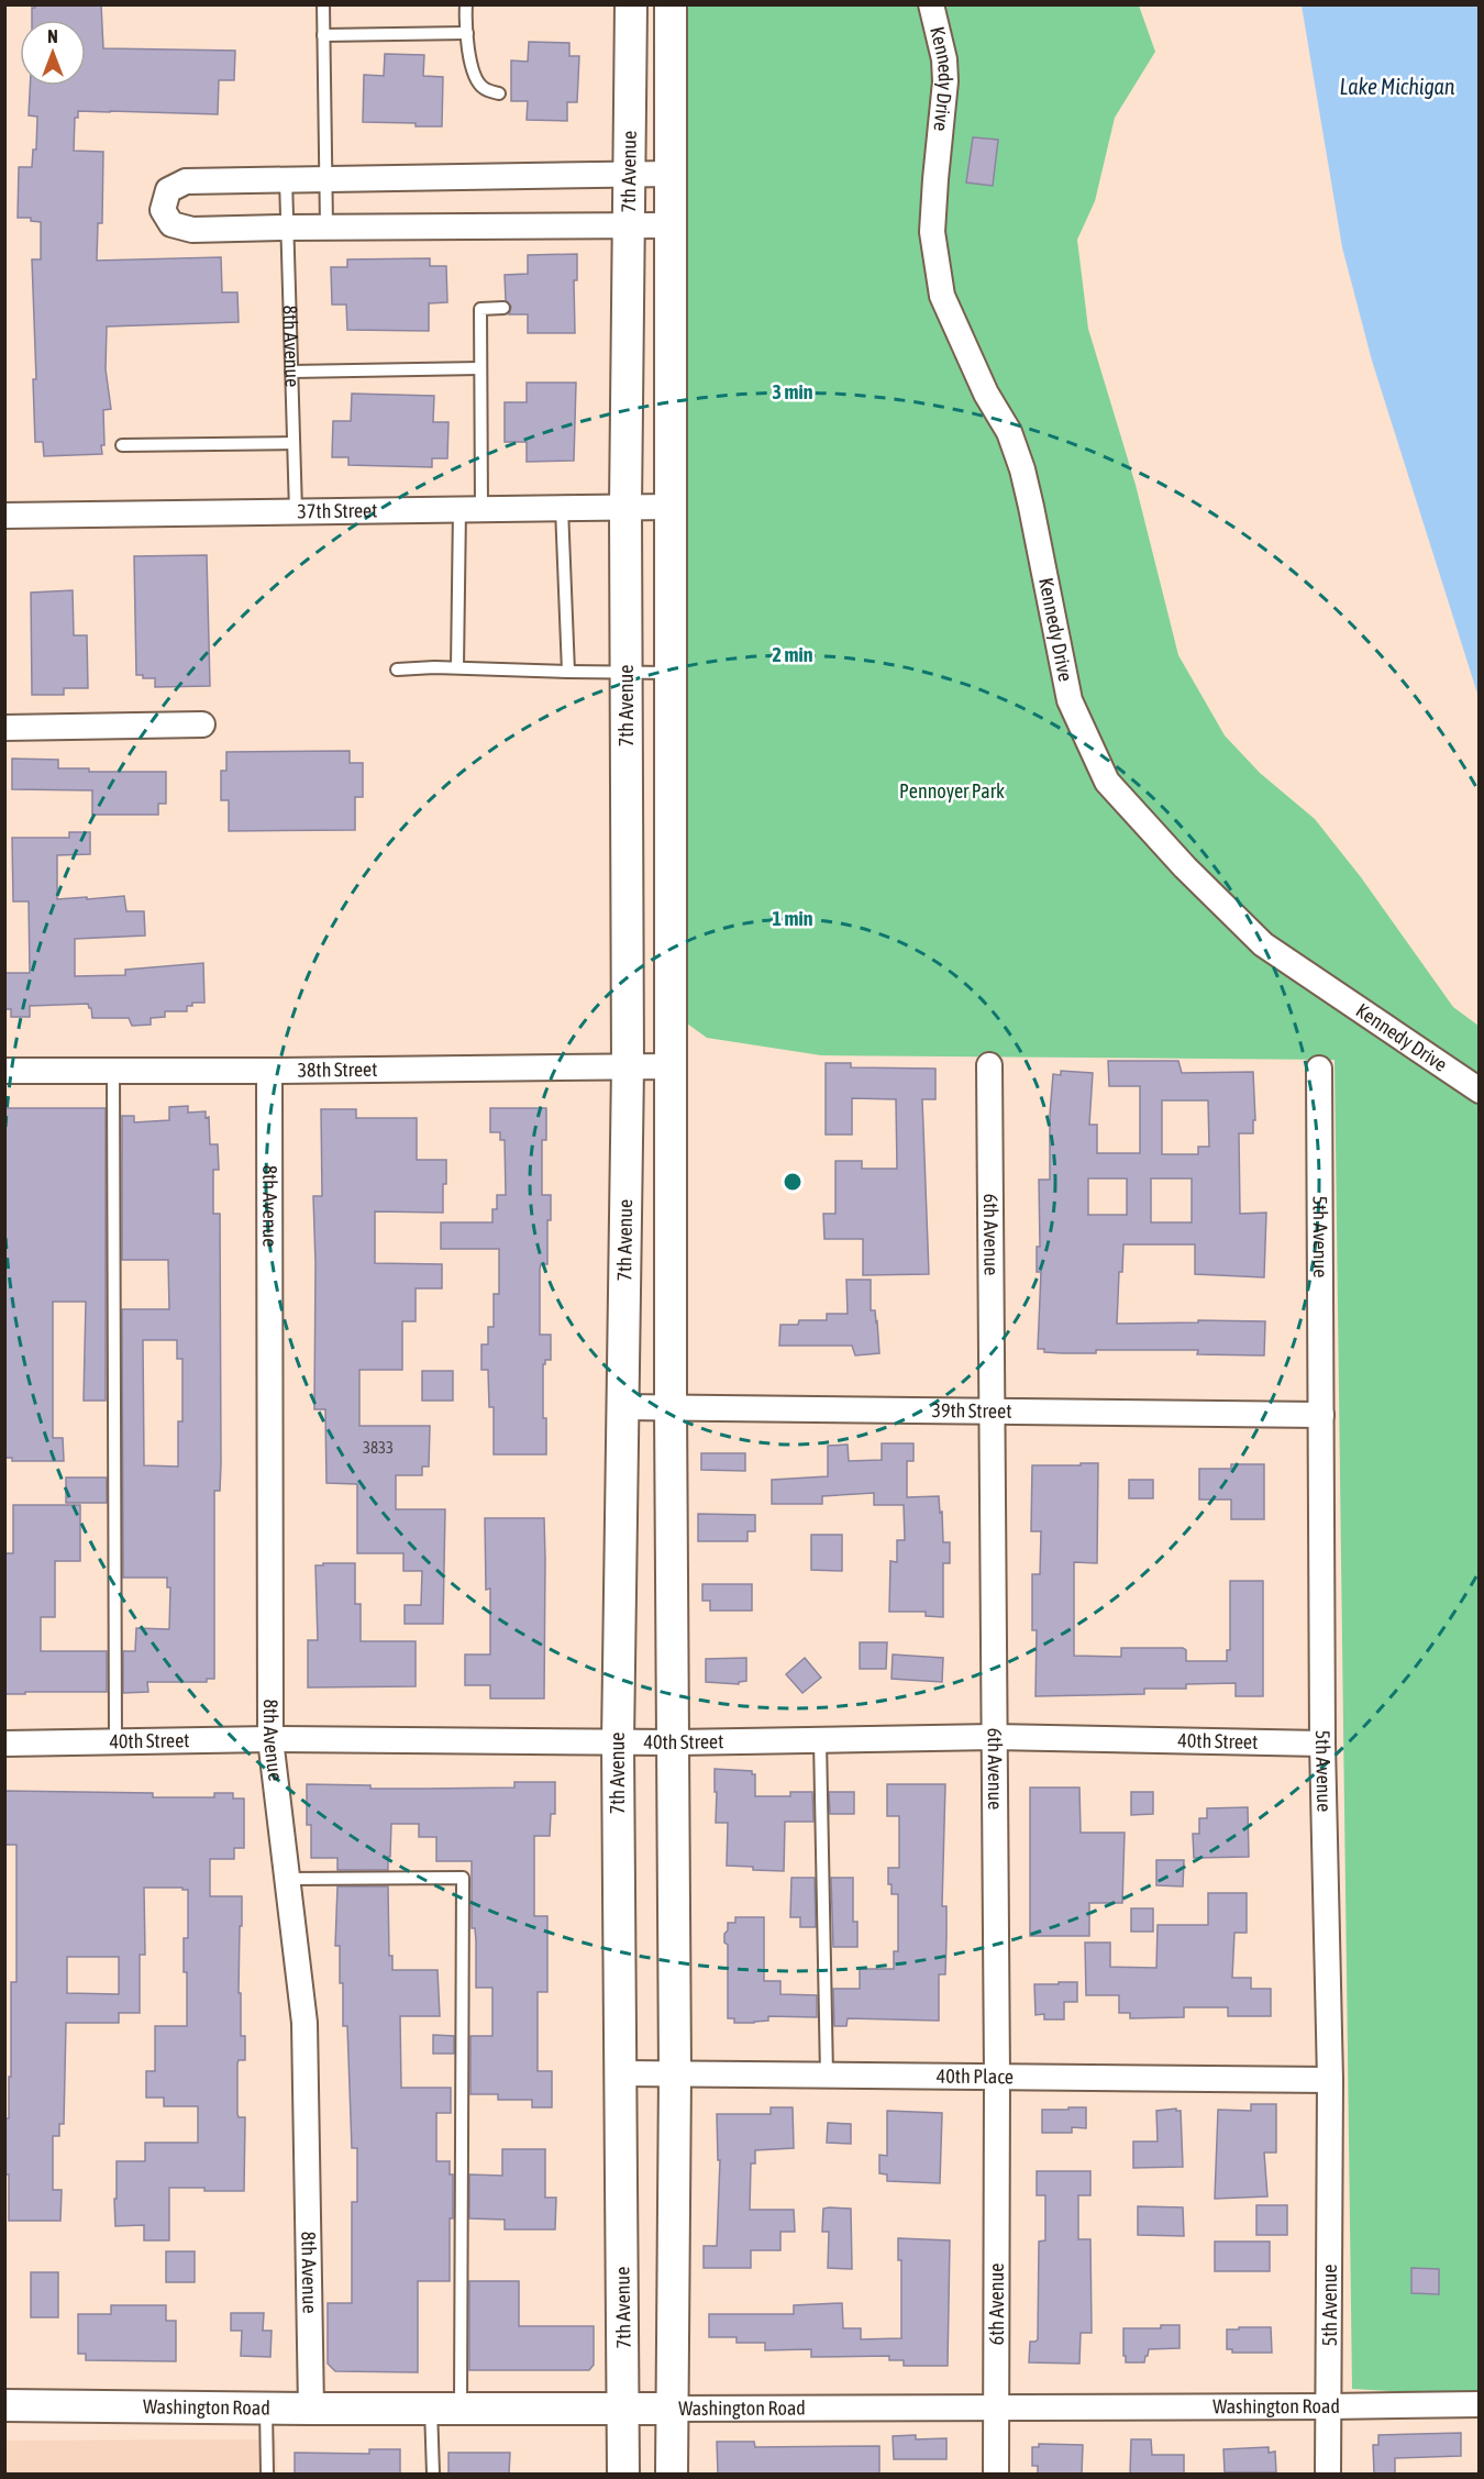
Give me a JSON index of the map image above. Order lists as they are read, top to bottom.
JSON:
{
  "streets": {
    "street": [
      "Kennedy Drive",
      "7th Avenue",
      "8th Avenue",
      "37th Street",
      "38th Street",
      "6th Avenue",
      "5th Avenue",
      "39th Street",
      "40th Street",
      "40th Place",
      "Washington Road"
    ]
  },
  "crossings": [
    ["7th Avenue", "37th Street"],
    ["7th Avenue", "38th Street"],
    ["7th Avenue", "39th Street"],
    ["7th Avenue", "40th Street"],
    ["7th Avenue", "40th Place"],
    ["7th Avenue", "Washington Road"],
    ["8th Avenue", "37th Street"],
    ["8th Avenue", "38th Street"],
    ["8th Avenue", "40th Street"],
    ["8th Avenue", "Washington Road"],
    ["6th Avenue", "39th Street"],
    ["6th Avenue", "40th Street"],
    ["6th Avenue", "40th Place"],
    ["6th Avenue", "Washington Road"],
    ["5th Avenue", "39th Street"],
    ["5th Avenue", "40th Street"],
    ["5th Avenue", "40th Place"],
    ["5th Avenue", "Washington Road"]
  ],
  "water": ["Lake Michigan"],
  "parks": ["Pennoyer Park"],
  "house_numbers": ["3833"],
  "north": "top",
  "rings": ["3 min", "2 min", "1 min"]
}
